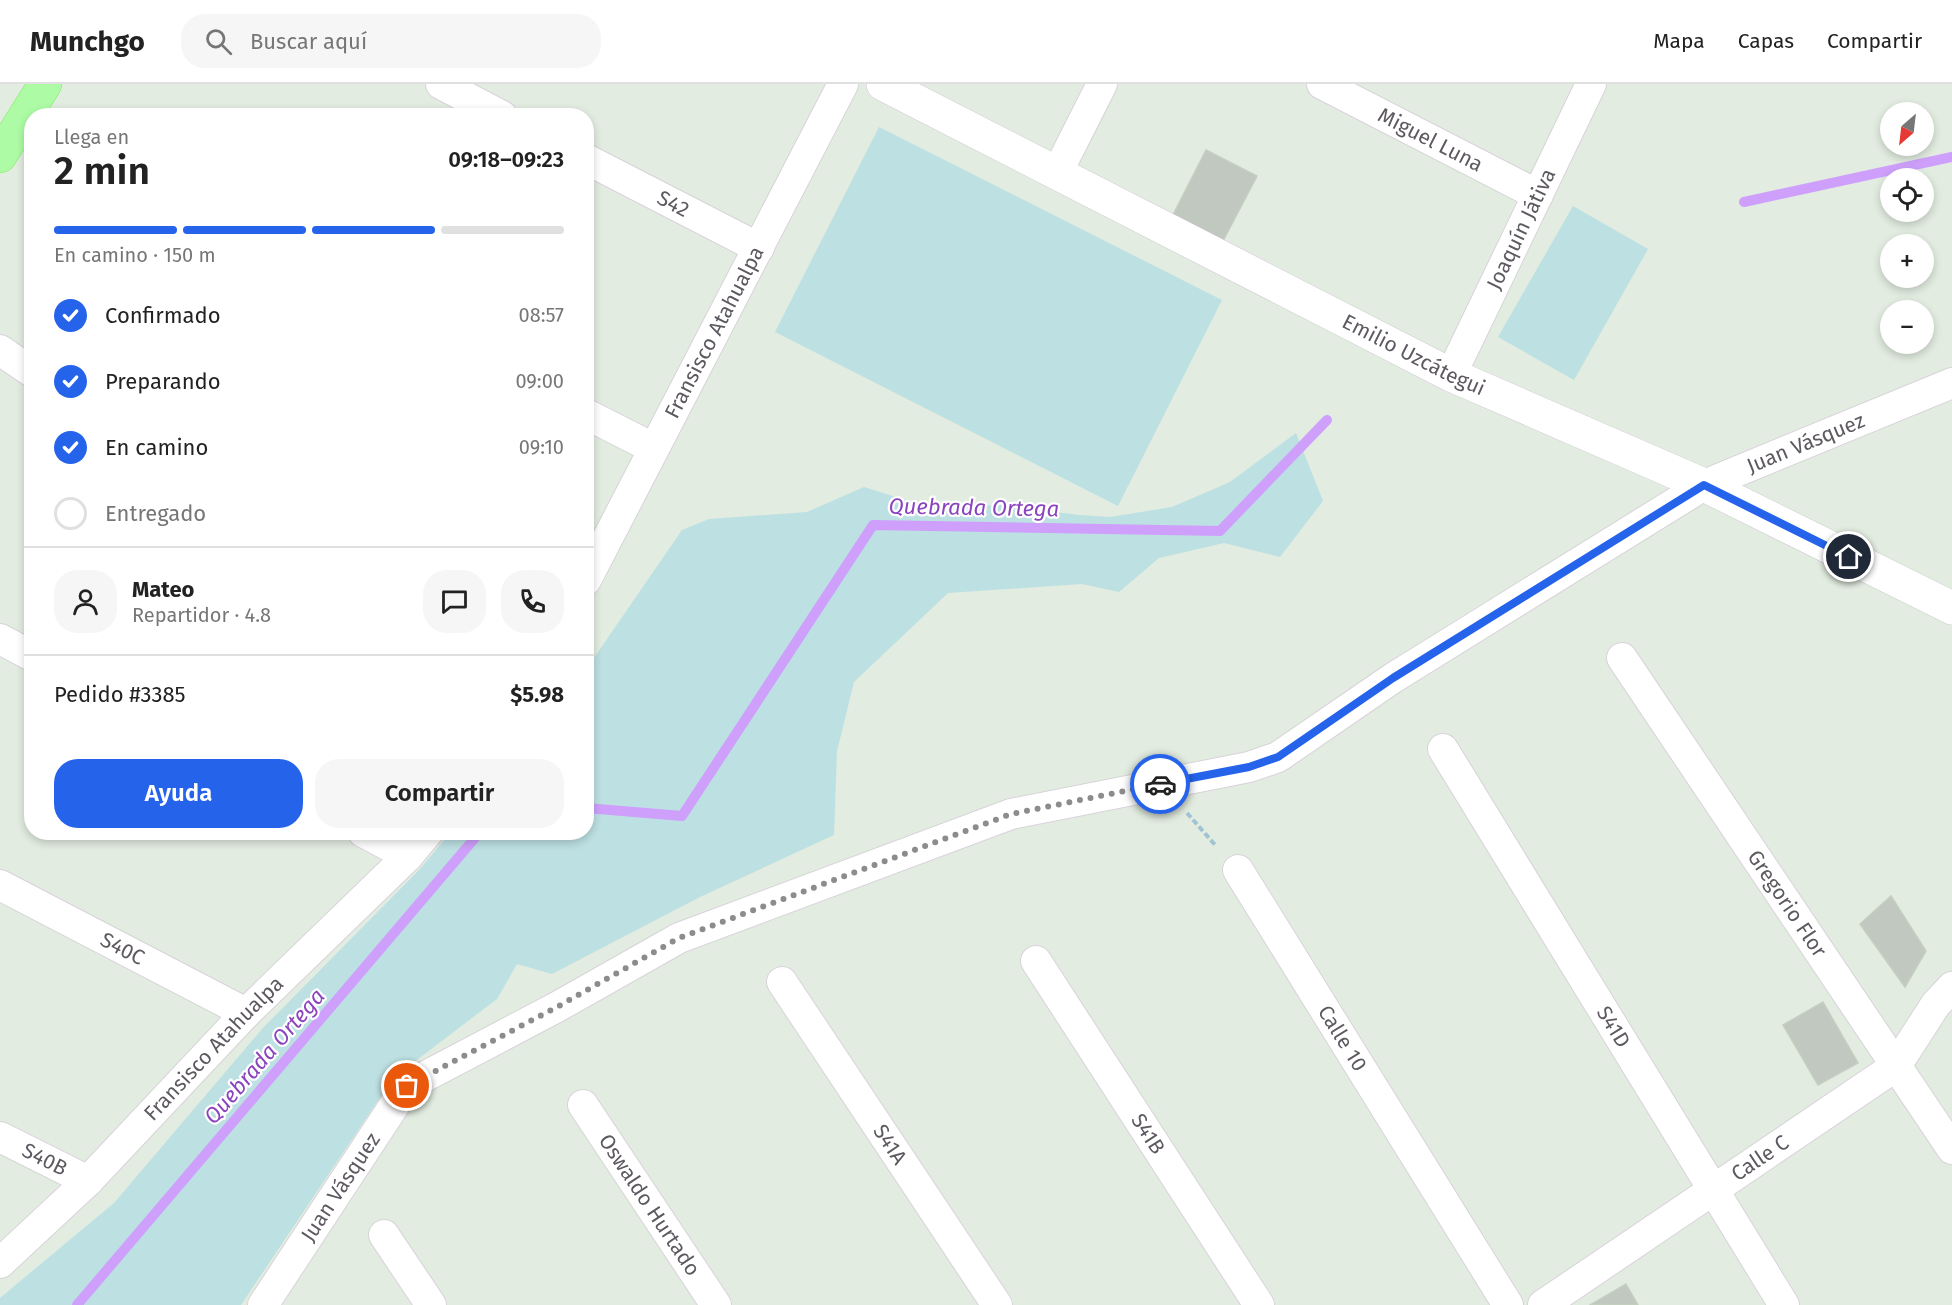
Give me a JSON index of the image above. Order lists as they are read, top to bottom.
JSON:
{
  "streets": {
    "street": [
      "Miguel Luna",
      "S42",
      "Joaquín Játiva",
      "Fransisco Atahualpa",
      "Emilio Uzcátegui",
      "Juan Vásquez",
      "Gregorio Flor",
      "S40C",
      "S41D",
      "Calle 10",
      "S41B",
      "S41A",
      "S40B",
      "Calle C",
      "Oswaldo Hurtado"
    ]
  },
  "crossings": [
    ["Miguel Luna", "Joaquín Játiva"],
    ["S42", "Fransisco Atahualpa"],
    ["Joaquín Játiva", "Emilio Uzcátegui"],
    ["Fransisco Atahualpa", "S40C"],
    ["Fransisco Atahualpa", "S40B"],
    ["Emilio Uzcátegui", "Juan Vásquez"],
    ["Gregorio Flor", "Calle C"],
    ["S41D", "Calle C"]
  ],
  "water": ["Quebrada Ortega"],
  "north": "bottom left",
  "page": {
    "header": "Munchgo",
    "search": "Buscar aquí",
    "nav": ["Mapa", "Capas", "Compartir"],
    "map_buttons": ["+", "−"],
    "heading": ["2 min", "Llega en", "09:18–09:23"],
    "panel": [
      "Mateo",
      "Repartidor · 4.8",
      "Pedido #3385",
      "$5.98"
    ],
    "bar": "En camino · 150 m",
    "list": [
      ["Confirmado", "08:57"],
      ["Preparando", "09:00"],
      ["En camino", "09:10"],
      "Entregado"
    ],
    "buttons": ["Ayuda", "Compartir"]
  }
}
